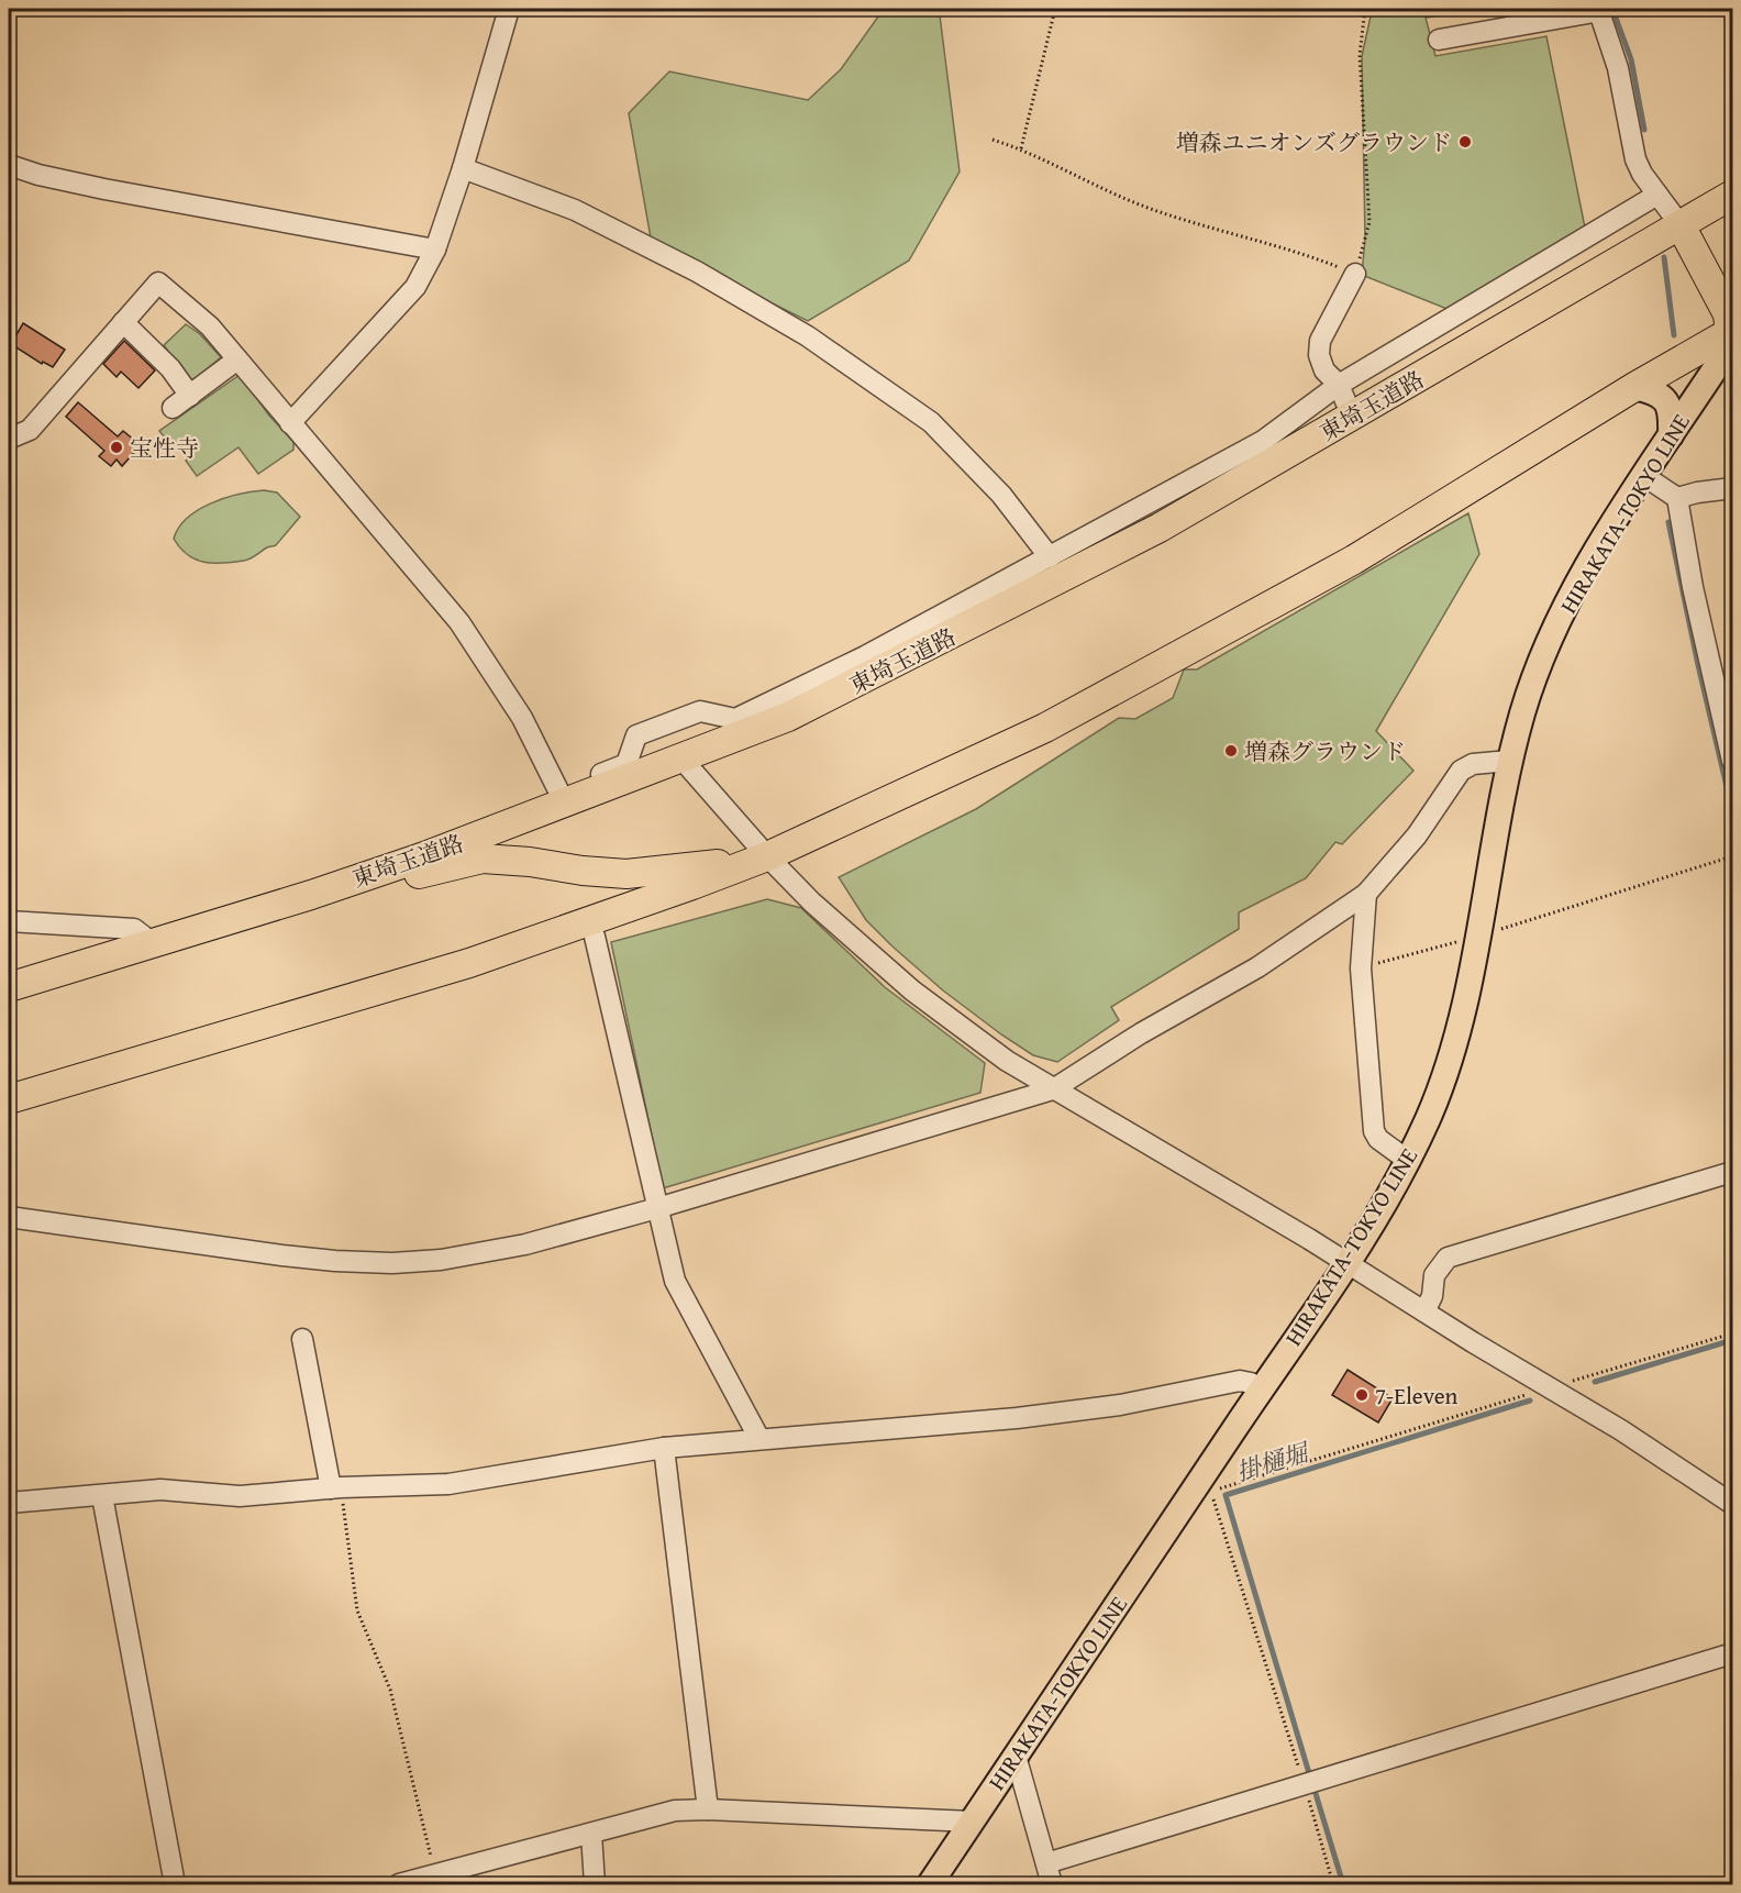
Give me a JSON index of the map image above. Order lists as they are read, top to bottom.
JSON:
{
  "streets": {
    "highway": ["東埼玉道路"],
    "main road": ["HIRAKATA-TOKYO LINE"]
  },
  "water": ["掛樋堀"],
  "places": [
    "増森ユニオンズグラウンド",
    "宝性寺",
    "増森グラウンド",
    "7-Eleven"
  ]
}
